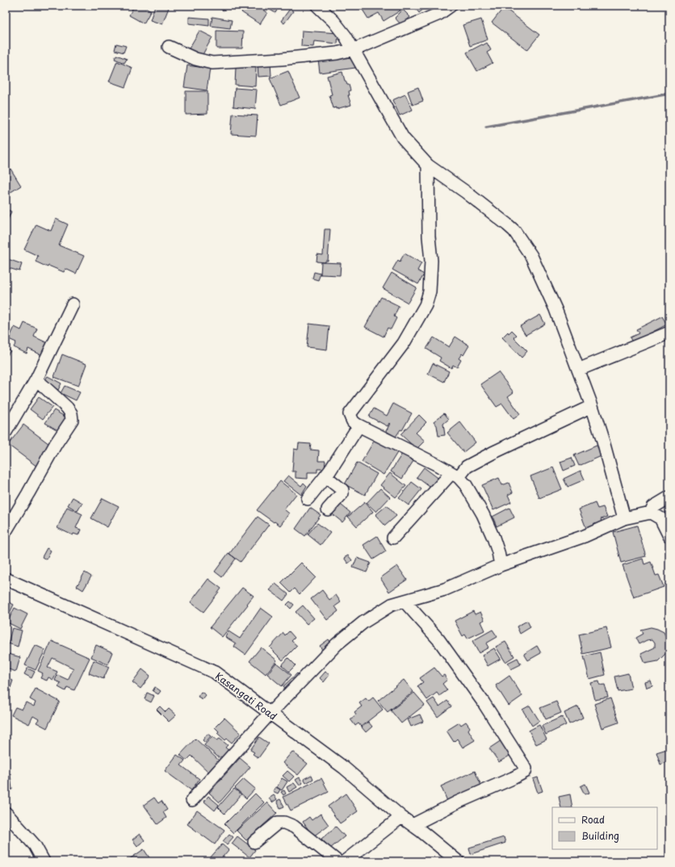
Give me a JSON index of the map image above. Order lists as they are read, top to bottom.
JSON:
{
  "streets": {
    "street": ["Kasangati Road"]
  },
  "legend": ["Road", "Building"]
}
